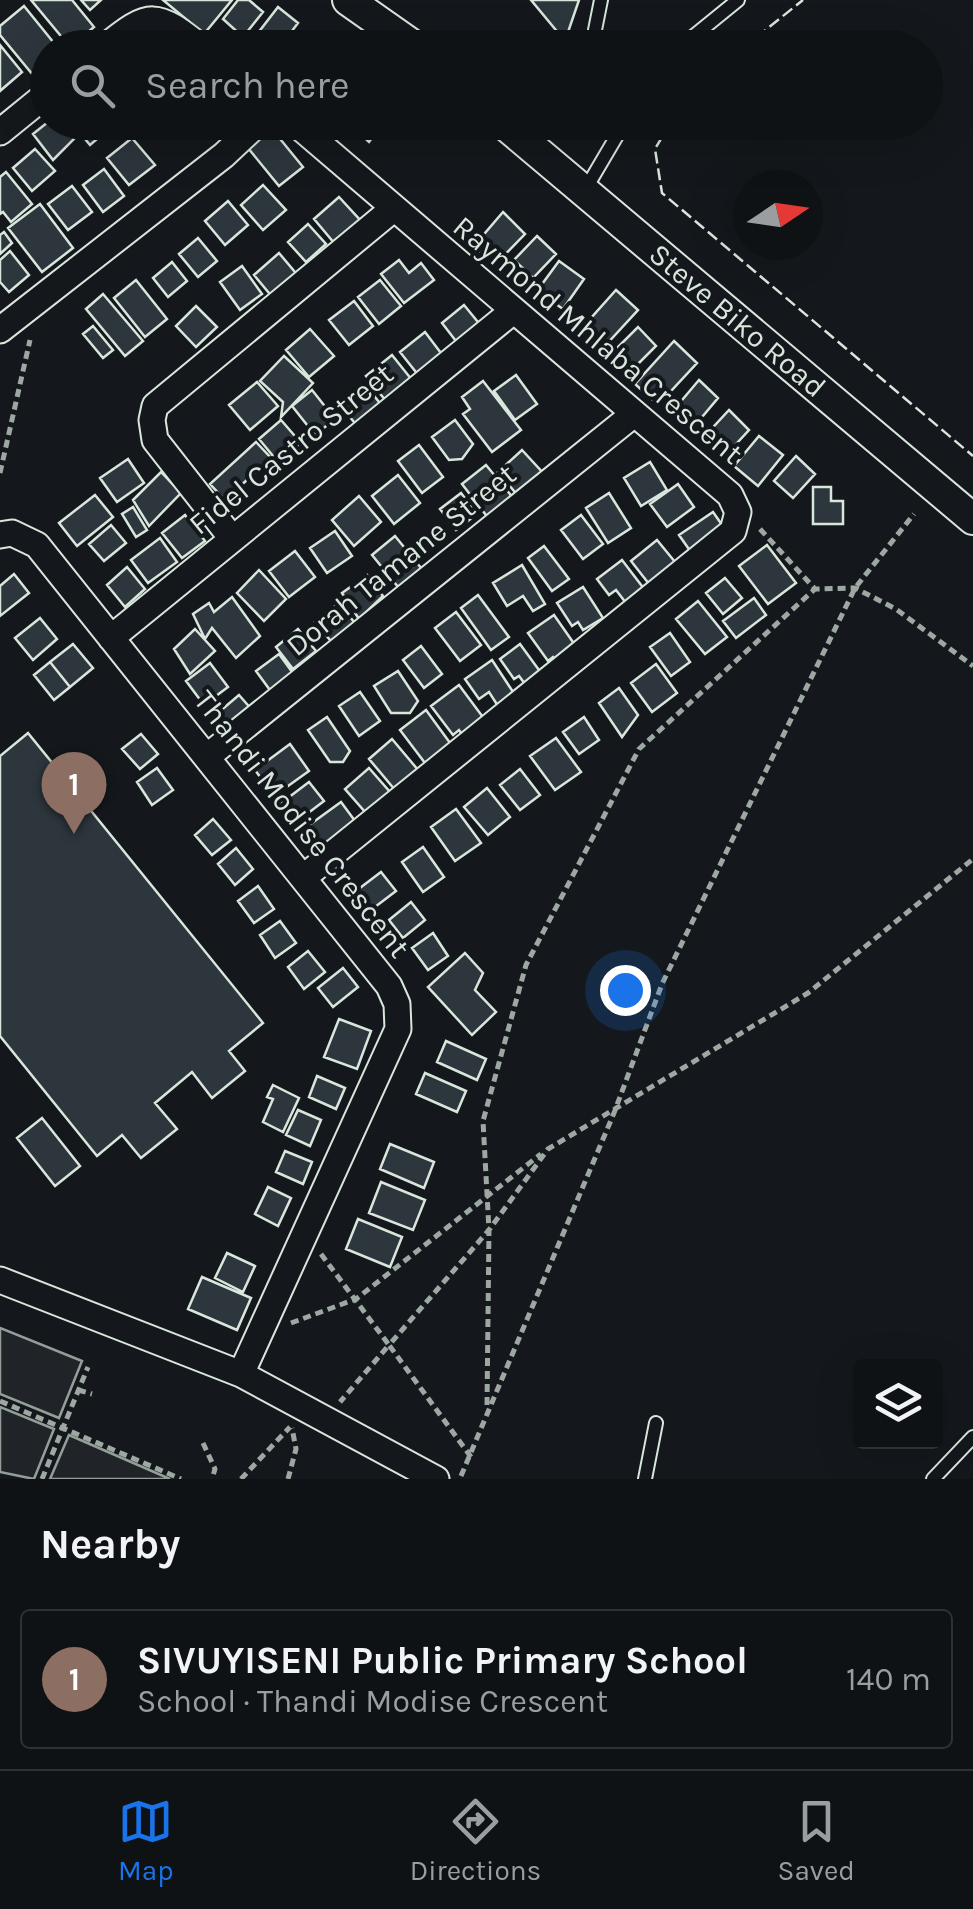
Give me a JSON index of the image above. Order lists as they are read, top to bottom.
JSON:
{
  "streets": {
    "street": [
      "Steve Biko Road",
      "Raymond Mhlaba Crescent",
      "Fidel Castro Street",
      "Dorah Tamane Street",
      "Thandi Modise Crescent"
    ]
  },
  "crossings": [
    ["Raymond Mhlaba Crescent", "Fidel Castro Street"],
    ["Raymond Mhlaba Crescent", "Dorah Tamane Street"],
    ["Raymond Mhlaba Crescent", "Thandi Modise Crescent"],
    ["Fidel Castro Street", "Thandi Modise Crescent"],
    ["Dorah Tamane Street", "Thandi Modise Crescent"]
  ],
  "north": "right",
  "page": {
    "search": "Search here",
    "pins": "1",
    "heading": "Nearby",
    "list": [
      {
        "mark": "1",
        "name": "SIVUYISENI Public Primary School",
        "note": "School · Thandi Modise Crescent",
        "value": "140 m"
      }
    ],
    "nav": ["Map", "Directions", "Saved"]
  }
}
